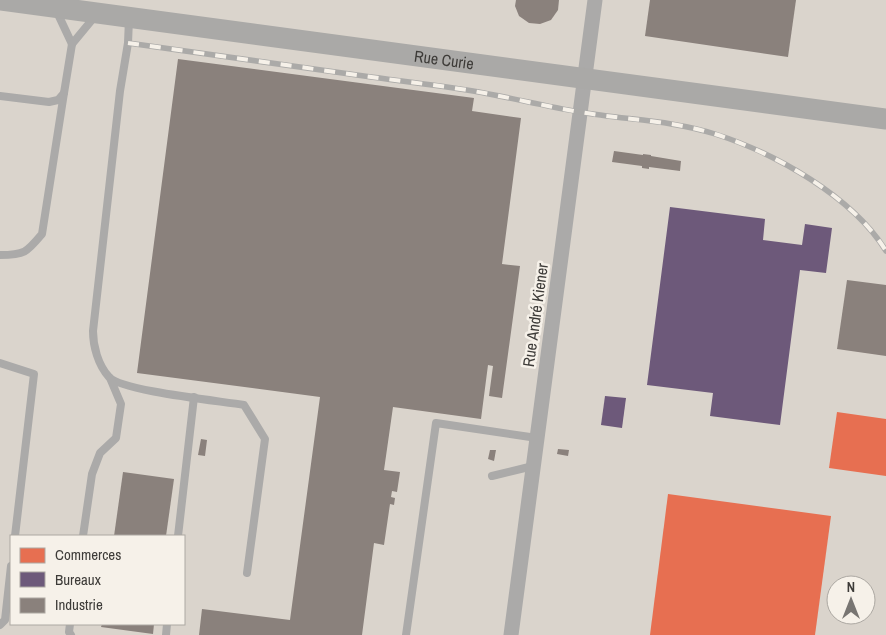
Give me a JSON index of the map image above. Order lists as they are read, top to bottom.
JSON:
{
  "streets": {
    "main road": ["Rue Curie"],
    "street": ["Rue André Kiener"]
  },
  "crossings": [
    ["Rue Curie", "Rue André Kiener"]
  ],
  "legend": ["Commerces", "Bureaux", "Industrie"],
  "north": "top"
}
